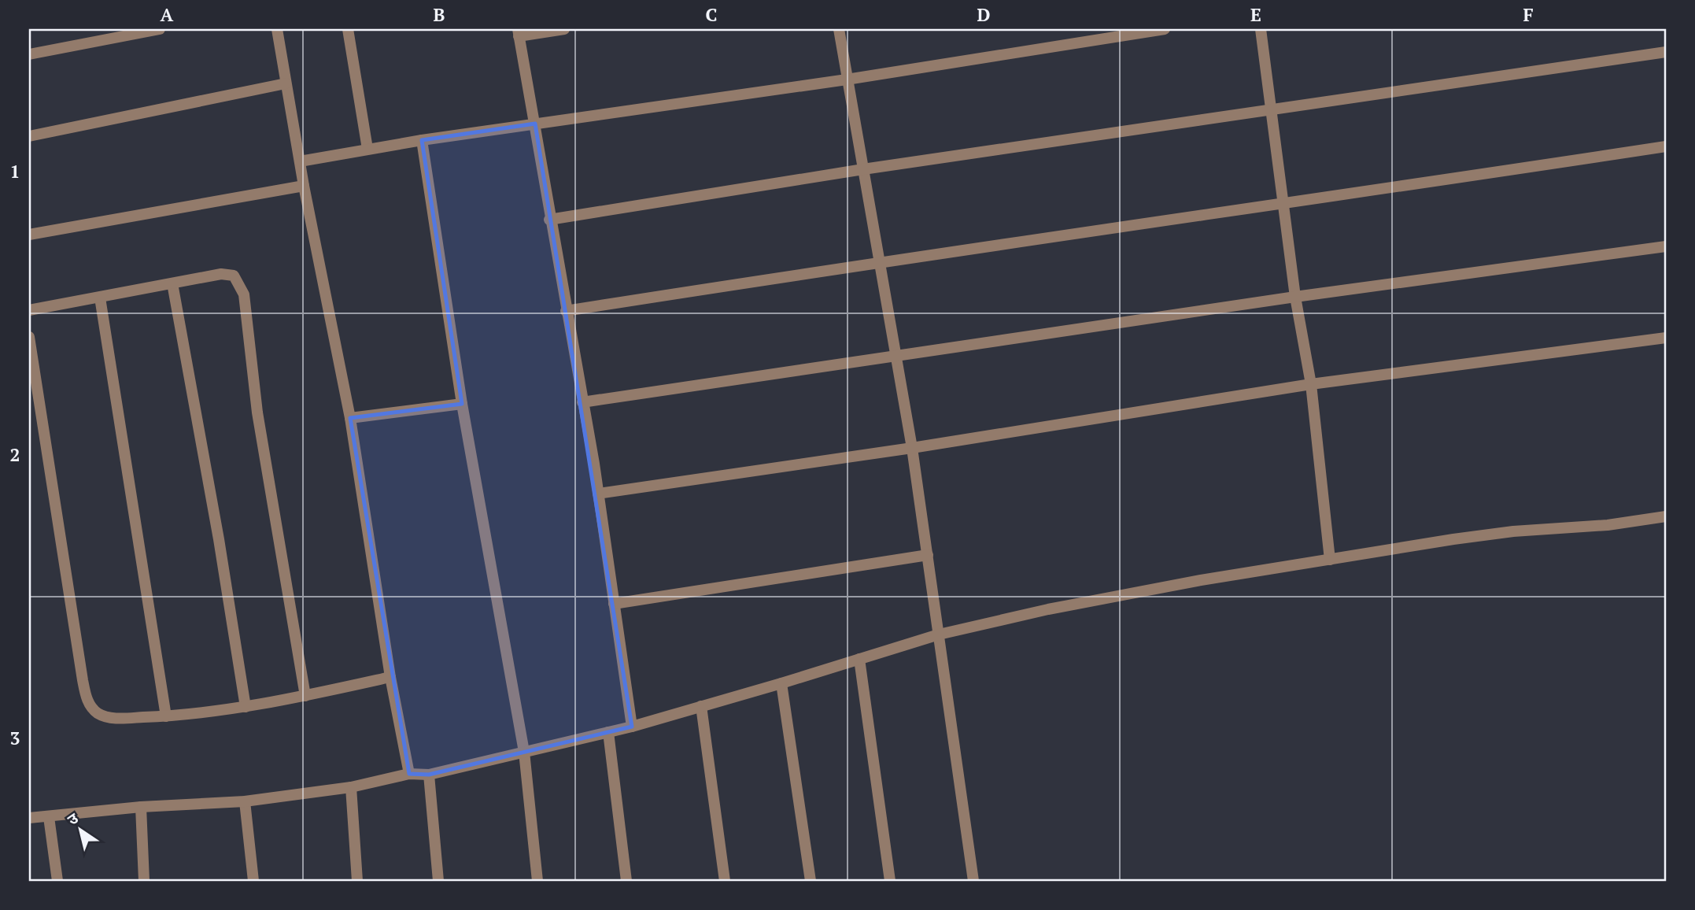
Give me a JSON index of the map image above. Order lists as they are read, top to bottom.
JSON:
{
  "north": "top left",
  "grid": {
    "columns": [
      "A",
      "B",
      "C",
      "D",
      "E",
      "F"
    ],
    "rows": ["1", "2", "3"]
  }
}
